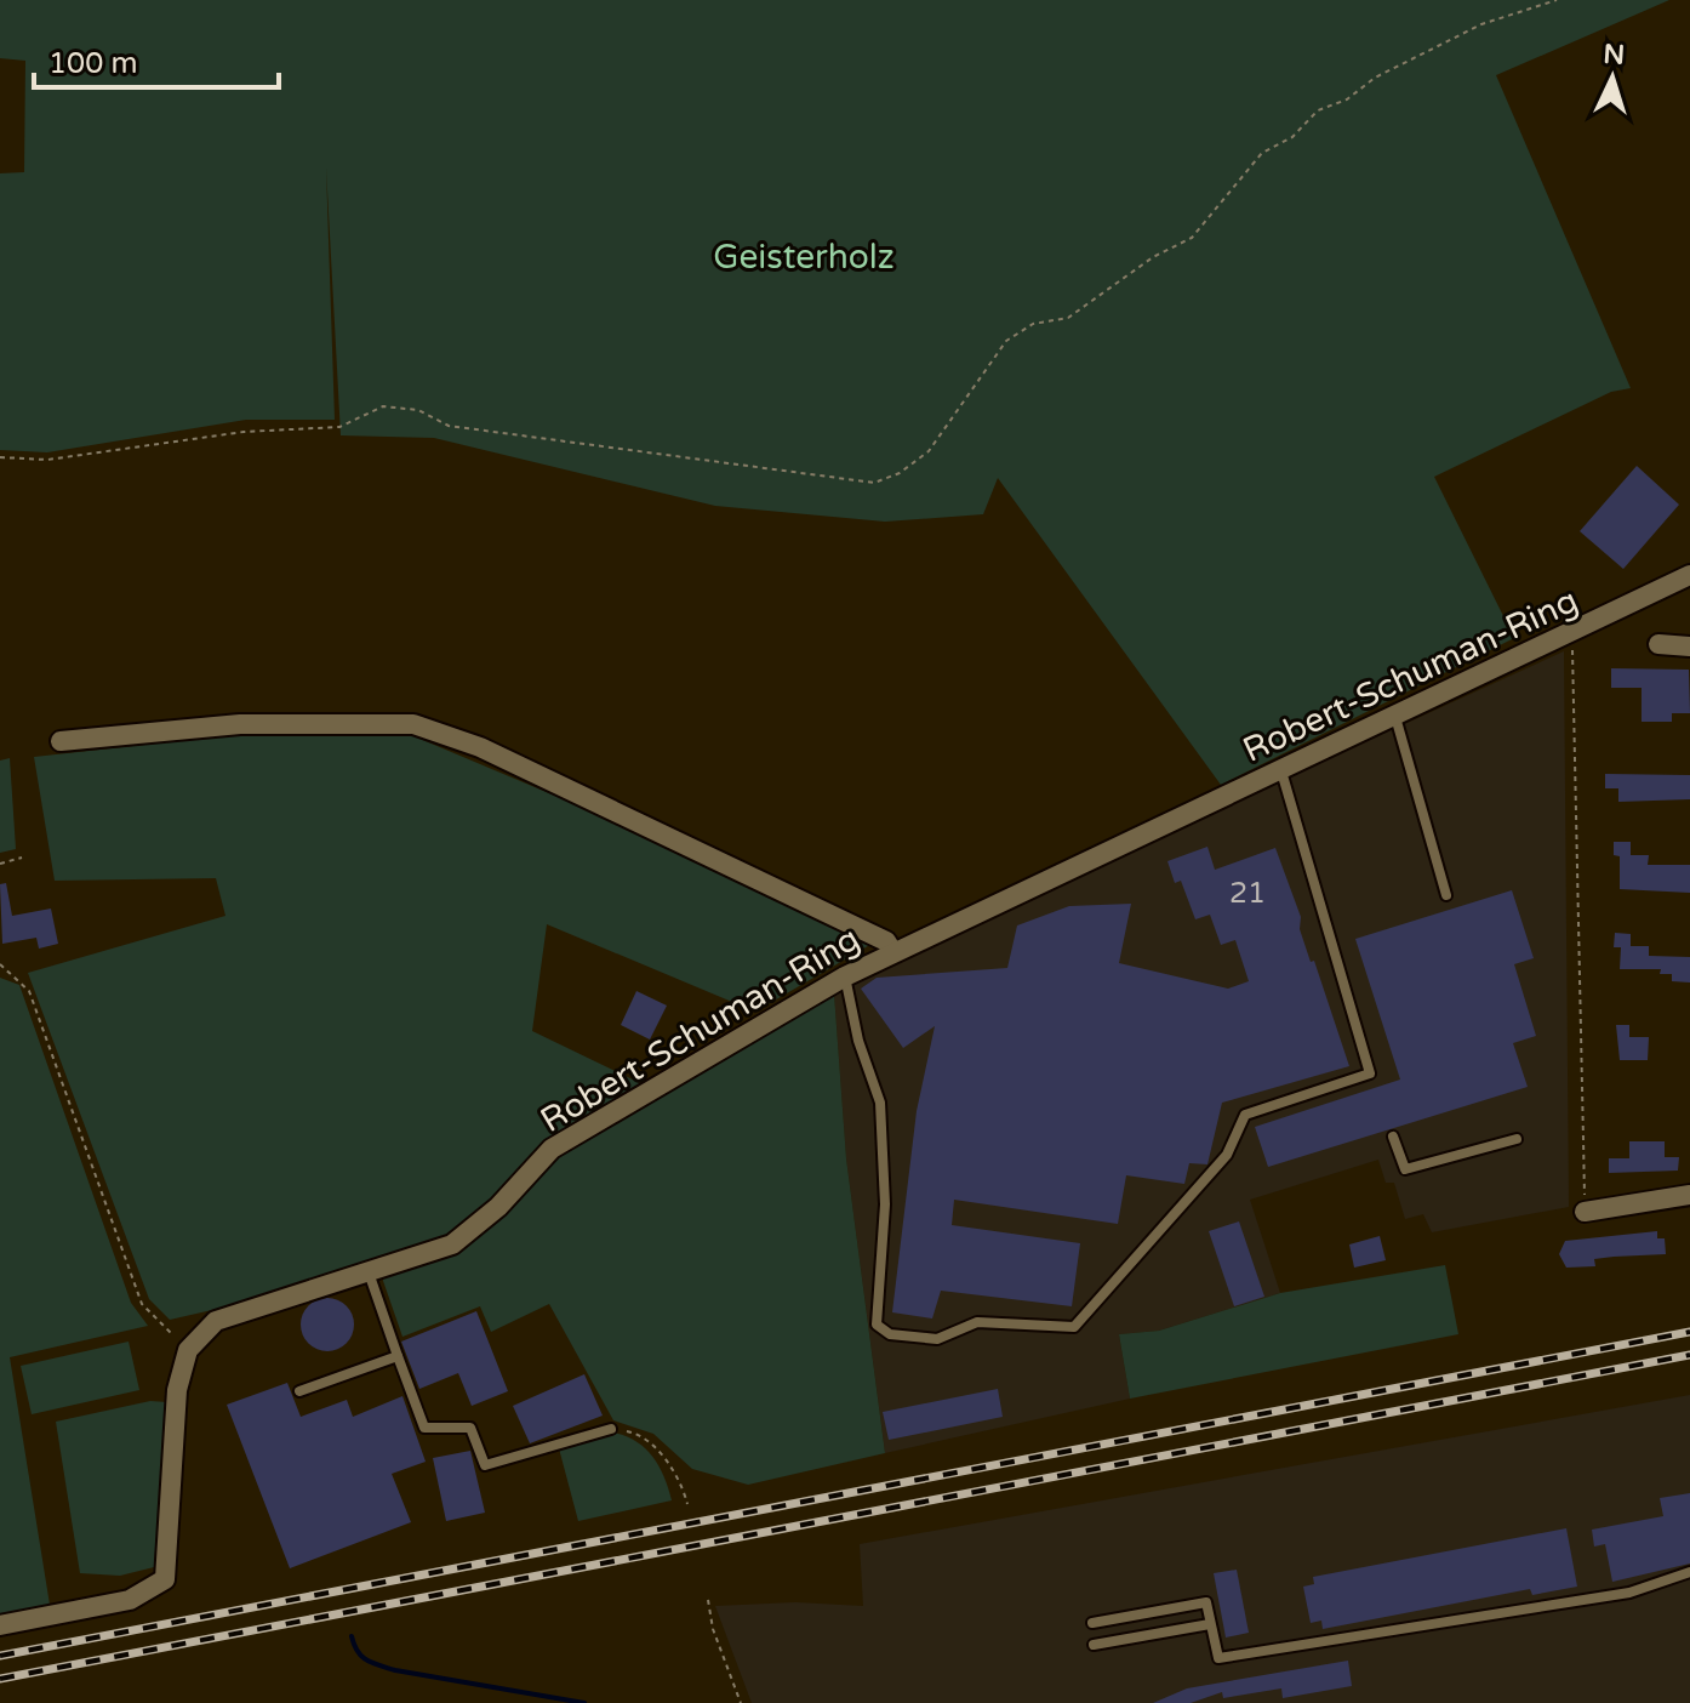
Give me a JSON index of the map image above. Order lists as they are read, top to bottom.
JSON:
{
  "streets": {
    "street": ["Robert-Schuman-Ring"]
  },
  "parks": ["Geisterholz"],
  "house_numbers": ["21"],
  "scale_bar": "100 m",
  "north": "top"
}
